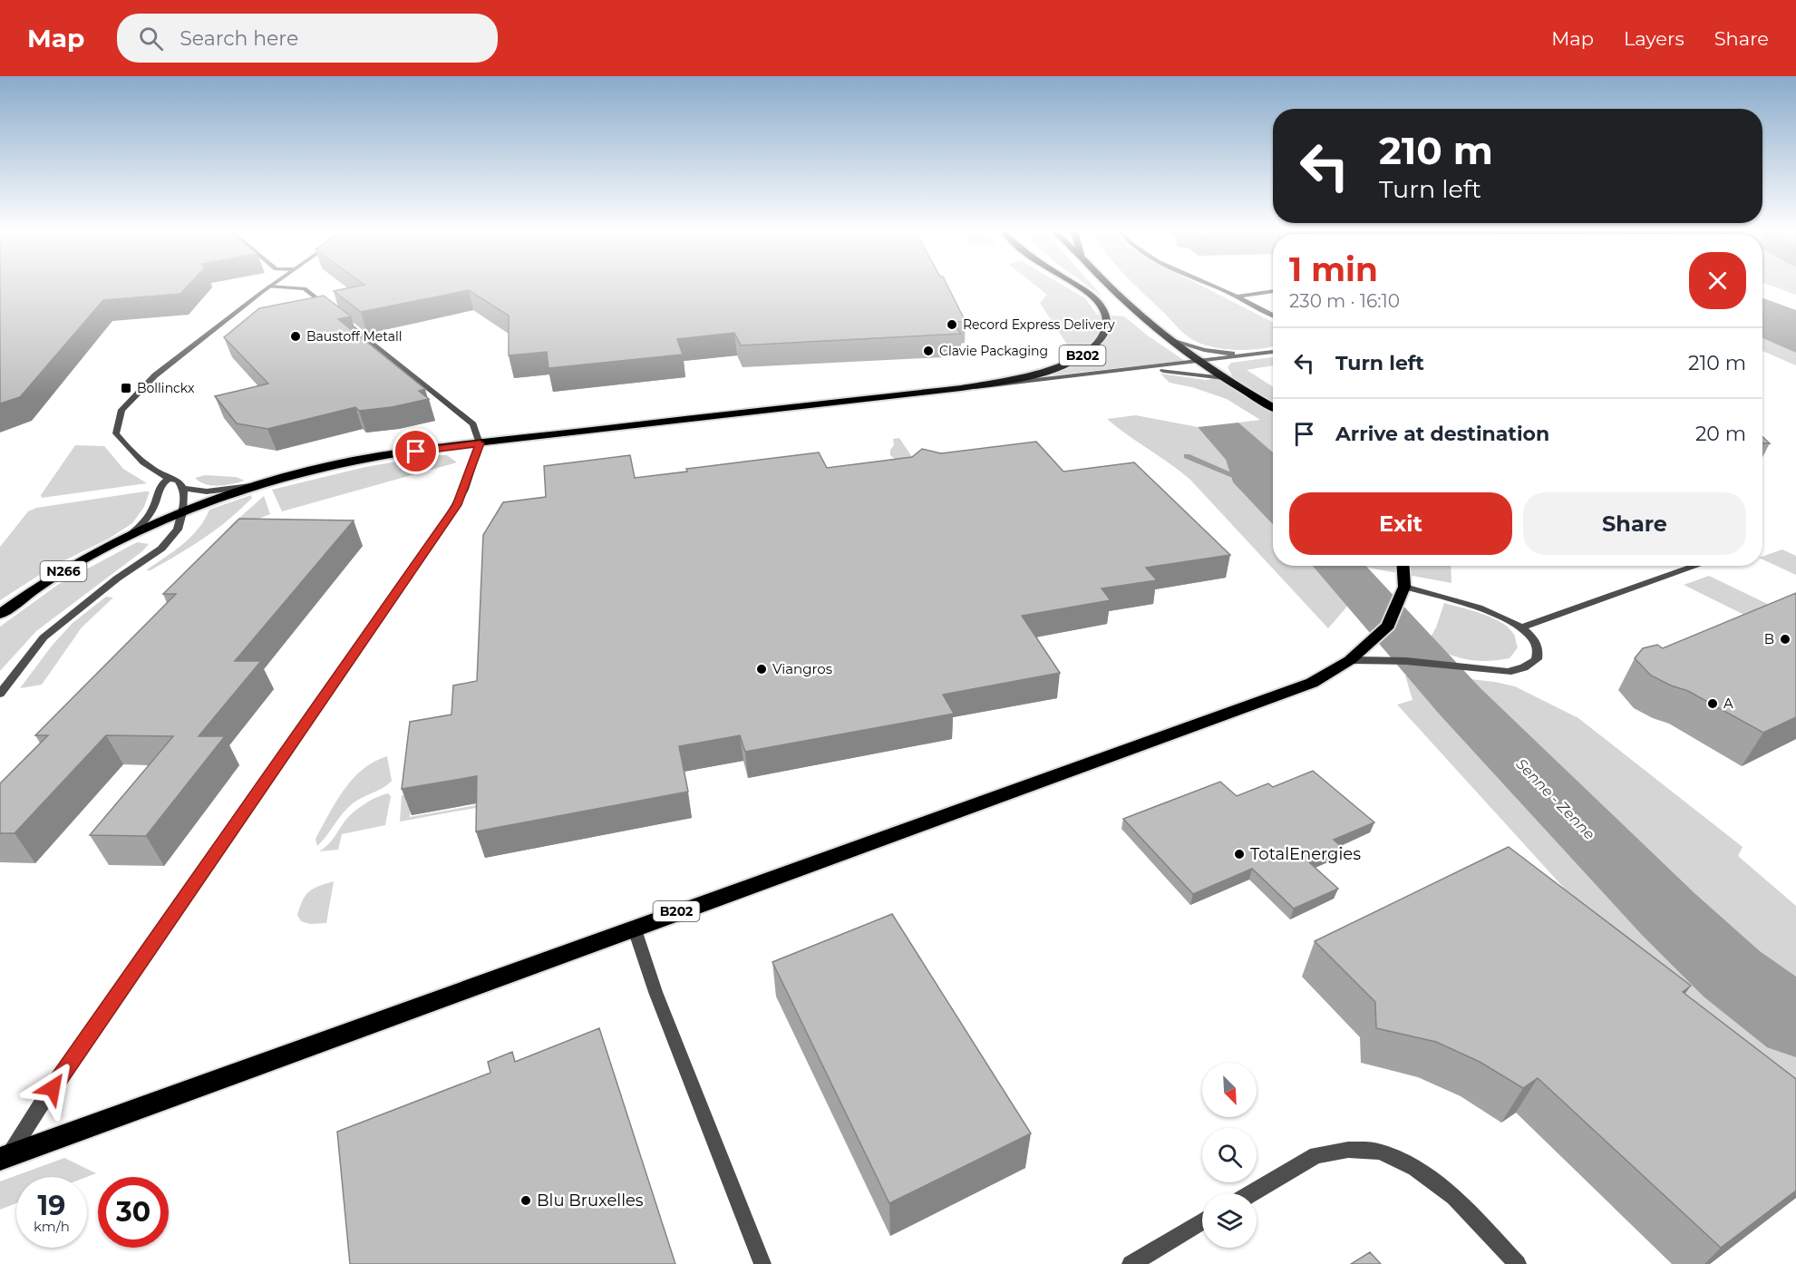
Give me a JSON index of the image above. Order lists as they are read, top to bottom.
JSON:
{
  "streets": {
    "highway": ["B202", "N266"]
  },
  "water": ["Senne - Zenne"],
  "places": {
    "other": [
      "Record Express Delivery",
      "Baustoff Metall",
      "Clavie Packaging",
      "B",
      "Viangros",
      "A",
      "TotalEnergies",
      "Blu Bruxelles"
    ],
    "transit": ["Bollinckx"]
  },
  "north": "bottom right",
  "page": {
    "header": "Map",
    "search": "Search here",
    "nav": ["Map", "Layers", "Share"],
    "turn": ["210 m", "Turn left"],
    "heading": ["1 min", "230 m · 16:10"],
    "list": [
      {
        "name": "Turn left",
        "value": "210 m"
      },
      {
        "name": "Arrive at destination",
        "value": "20 m"
      }
    ],
    "buttons": ["Exit", "Share"],
    "speed": "19 km/h",
    "limit": "30"
  }
}
